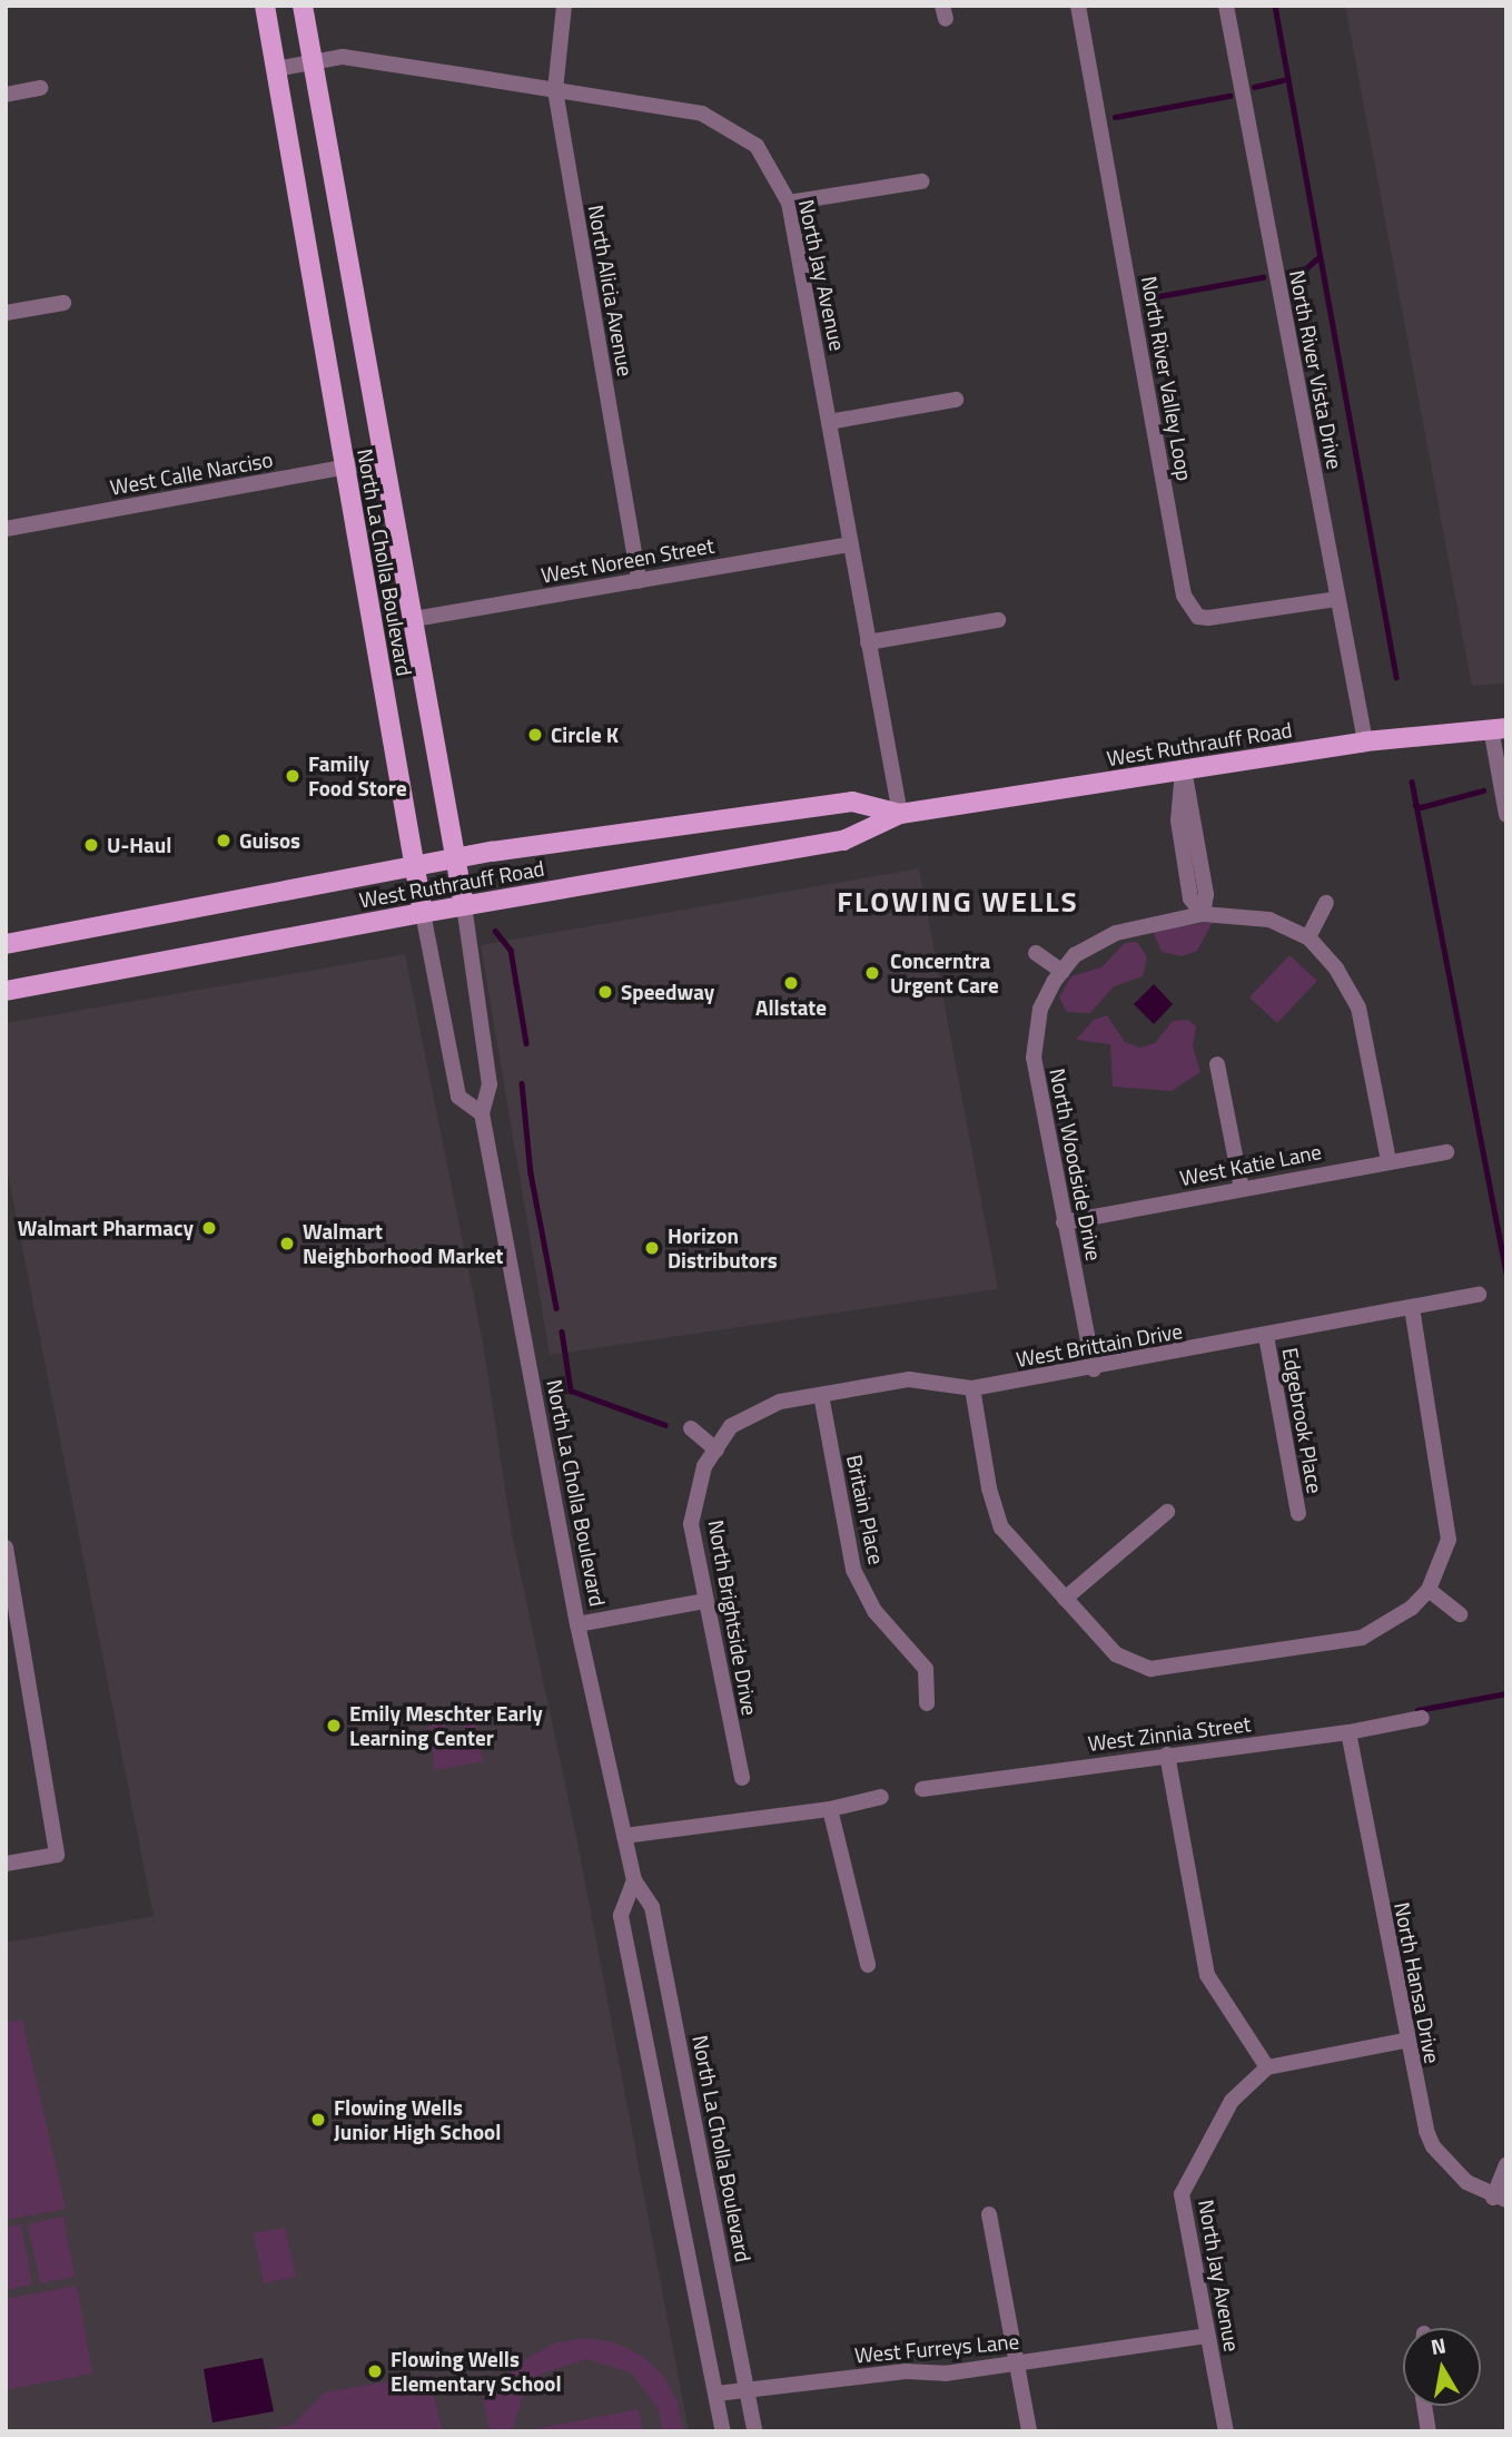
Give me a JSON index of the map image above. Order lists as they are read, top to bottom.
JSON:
{
  "streets": {
    "main road": ["North La Cholla Boulevard", "West Ruthrauff Road"],
    "street": [
      "North Jay Avenue",
      "North Alicia Avenue",
      "North River Vista Drive",
      "North River Valley Loop",
      "West Calle Narciso",
      "West Noreen Street",
      "North Woodside Drive",
      "West Katie Lane",
      "West Brittain Drive",
      "Edgebrook Place",
      "Britain Place",
      "North Brightside Drive",
      "West Zinnia Street",
      "North Hansa Drive",
      "West Furreys Lane"
    ]
  },
  "crossings": [
    ["North Jay Avenue", "North Alicia Avenue"],
    ["North Jay Avenue", "West Noreen Street"],
    ["North Jay Avenue", "North La Cholla Boulevard"],
    ["North Jay Avenue", "West Ruthrauff Road"],
    ["North Jay Avenue", "West Furreys Lane"],
    ["North Alicia Avenue", "West Noreen Street"],
    ["North River Vista Drive", "North River Valley Loop"],
    ["North River Vista Drive", "West Ruthrauff Road"],
    ["West Calle Narciso", "North La Cholla Boulevard"],
    ["West Noreen Street", "North La Cholla Boulevard"],
    ["North La Cholla Boulevard", "West Ruthrauff Road"],
    ["North La Cholla Boulevard", "West Furreys Lane"],
    ["North Woodside Drive", "West Katie Lane"],
    ["North Woodside Drive", "West Brittain Drive"],
    ["West Brittain Drive", "Edgebrook Place"],
    ["West Brittain Drive", "Britain Place"],
    ["West Brittain Drive", "North Brightside Drive"],
    ["West Zinnia Street", "North Hansa Drive"]
  ],
  "districts": ["FLOWING WELLS"],
  "places": [
    "Circle K",
    "Family Food Store",
    "Guisos",
    "U-Haul",
    "Concerntra Urgent Care",
    "Allstate",
    "Speedway",
    "Walmart Pharmacy",
    "Walmart Neighborhood Market",
    "Horizon Distributors",
    "Emily Meschter Early Learning Center",
    "Flowing Wells Junior High School",
    "Flowing Wells Elementary School"
  ],
  "north": "top"
}
